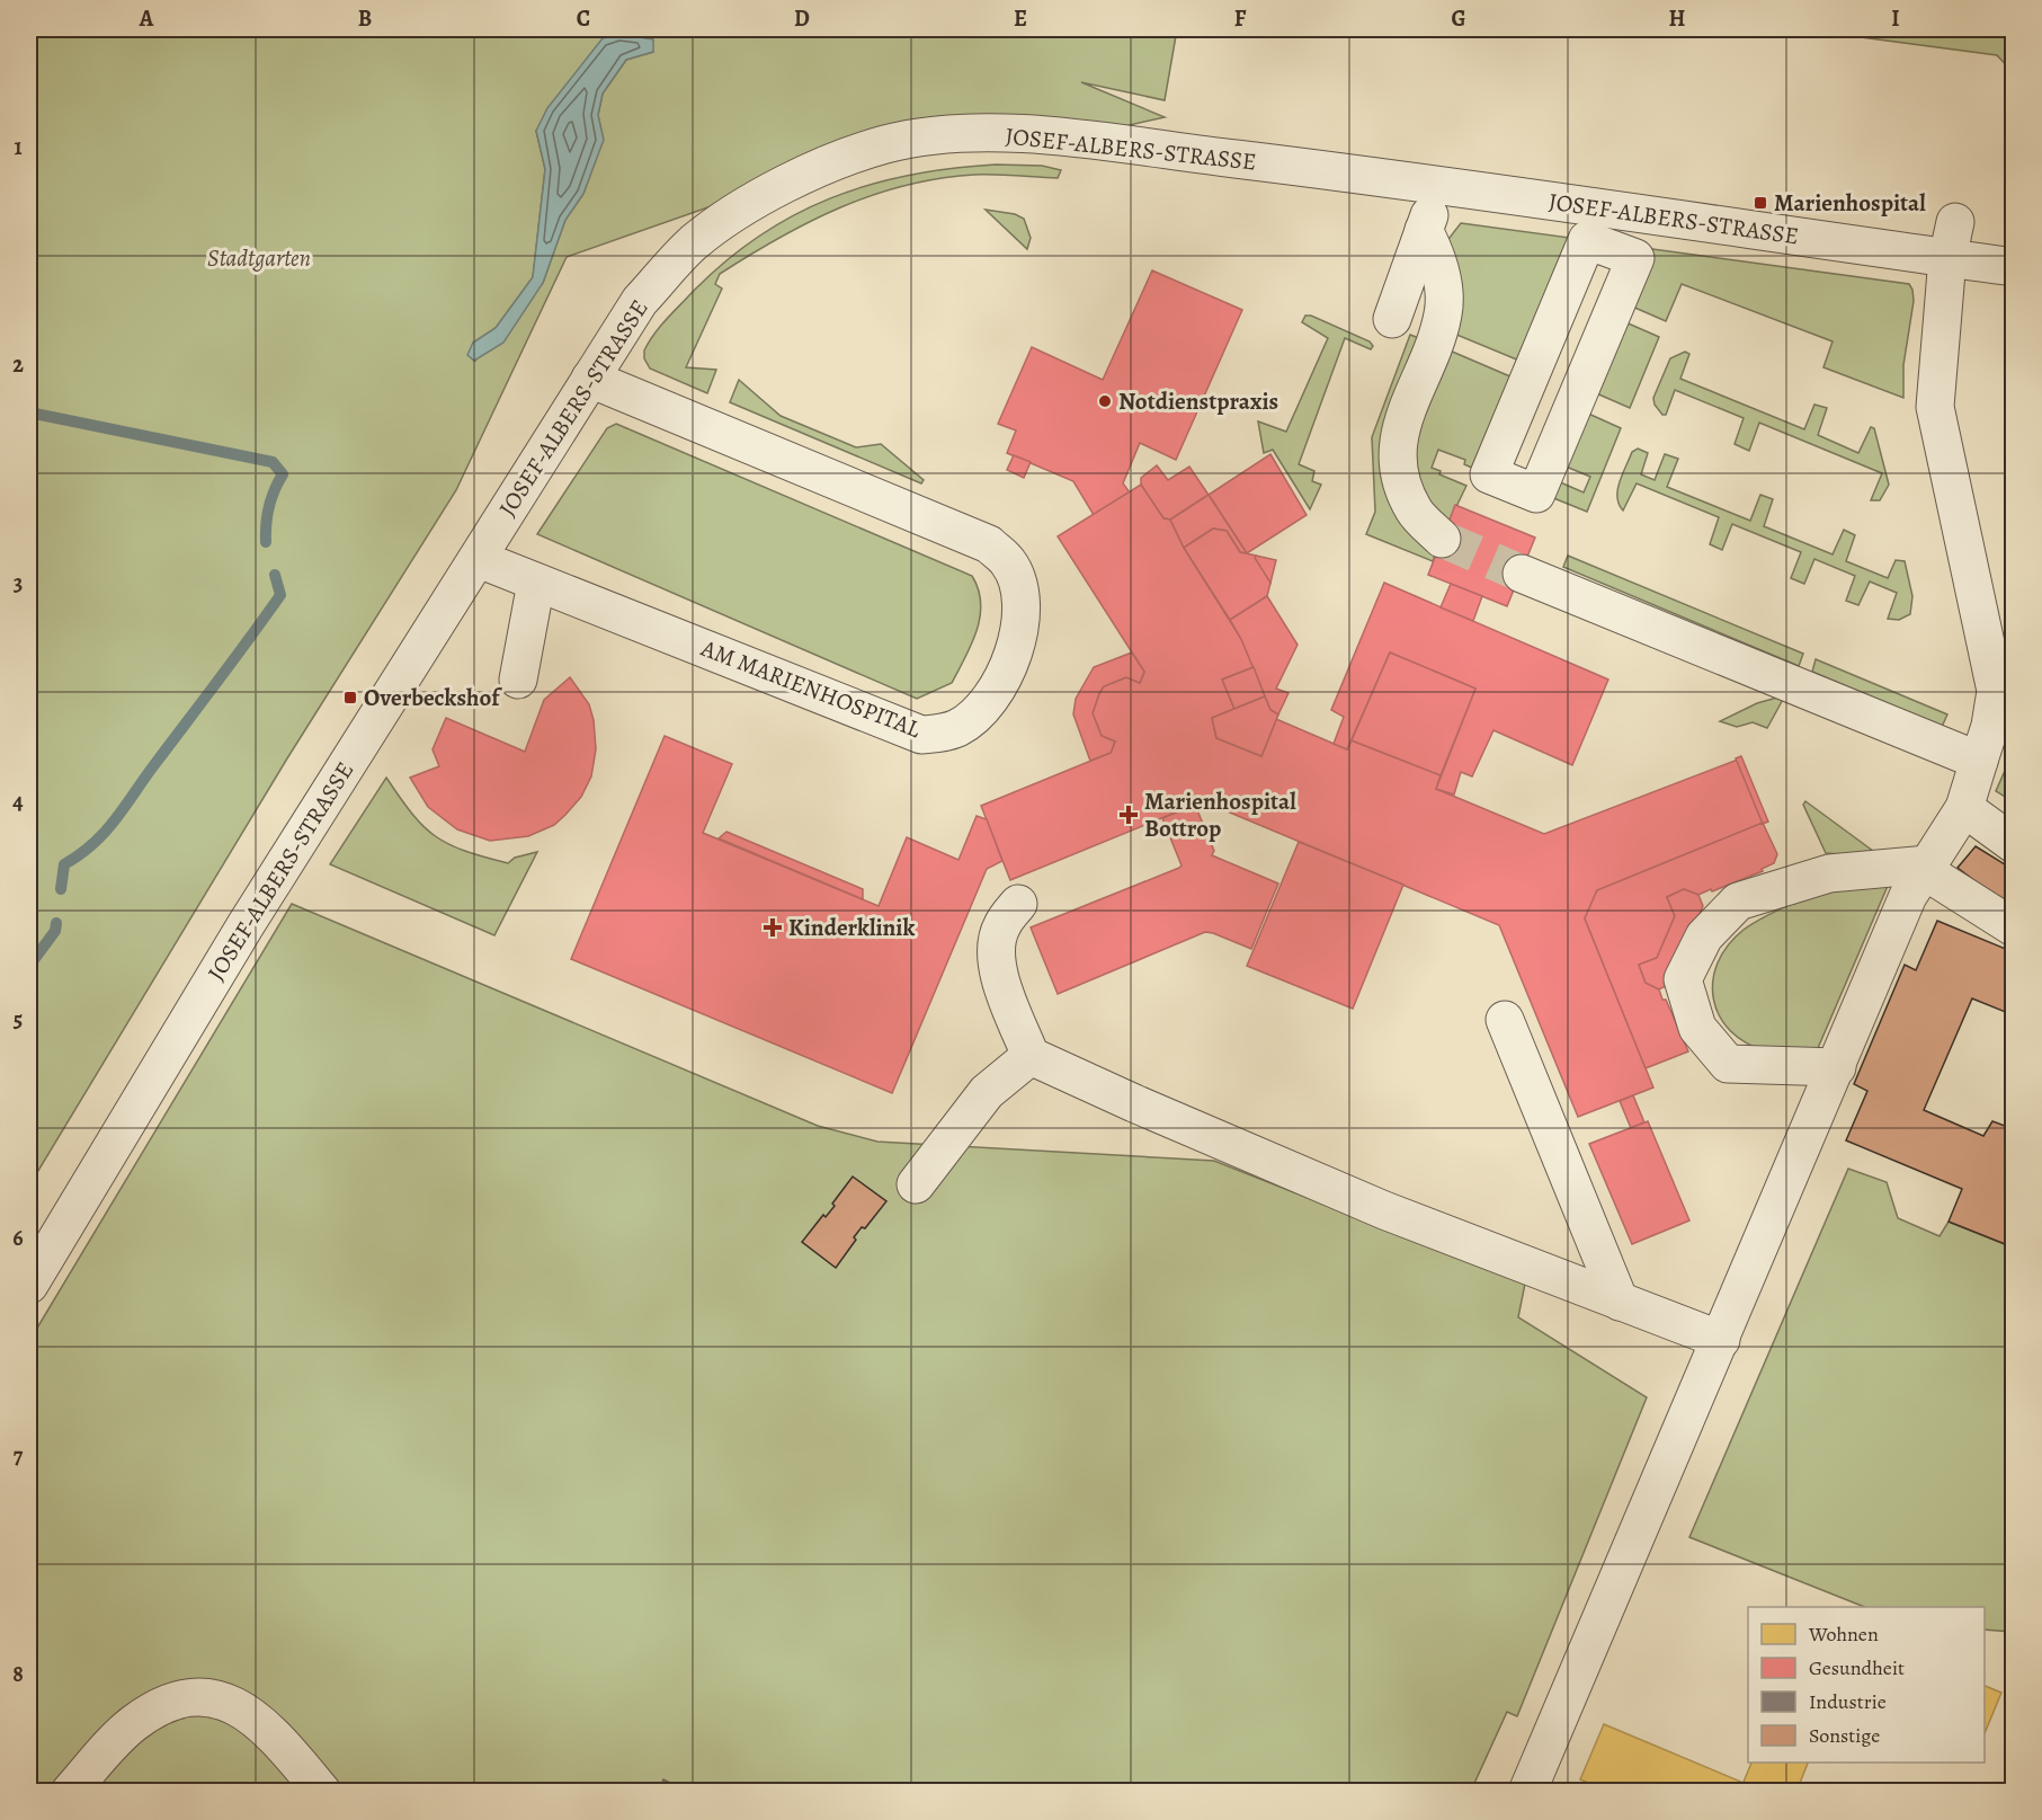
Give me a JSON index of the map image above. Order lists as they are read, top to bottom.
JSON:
{
  "streets": {
    "street": ["JOSEF-ALBERS-STRASSE", "AM MARIENHOSPITAL"]
  },
  "crossings": [
    ["JOSEF-ALBERS-STRASSE", "AM MARIENHOSPITAL"]
  ],
  "parks": ["Stadtgarten"],
  "places": {
    "transit": ["Marienhospital", "Overbeckshof"],
    "other": ["Notdienstpraxis"],
    "health": ["Marienhospital Bottrop", "Kinderklinik"]
  },
  "legend": [
    "Wohnen",
    "Gesundheit",
    "Industrie",
    "Sonstige"
  ],
  "grid": {
    "columns": [
      "A",
      "B",
      "C",
      "D",
      "E",
      "F",
      "G",
      "H",
      "I"
    ],
    "rows": [
      "1",
      "2",
      "3",
      "4",
      "5",
      "6",
      "7",
      "8"
    ]
  }
}
